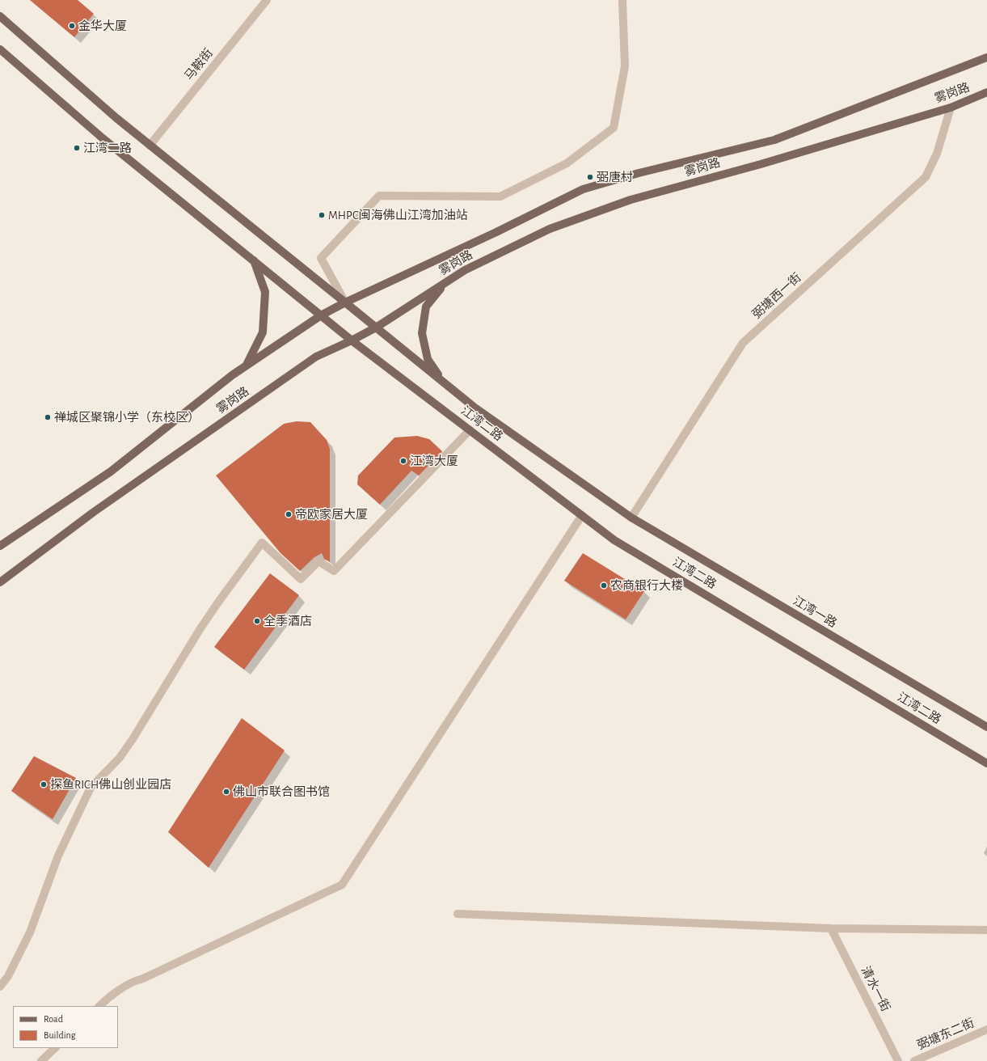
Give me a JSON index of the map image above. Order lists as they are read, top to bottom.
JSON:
{
  "streets": {
    "main road": ["雾岗路", "江湾二路", "江湾一路"],
    "street": [
      "马鞍街",
      "弼塘西一街",
      "清水一街",
      "弼塘东二街"
    ]
  },
  "crossings": [
    ["马鞍街", "江湾二路"],
    ["雾岗路", "弼塘西一街"],
    ["雾岗路", "江湾二路"],
    ["弼塘西一街", "江湾二路"],
    ["弼塘西一街", "江湾一路"],
    ["江湾二路", "江湾一路"]
  ],
  "places": [
    "金华大厦",
    "江湾二路",
    "弼唐村",
    "MHPC闽海佛山江湾加油站",
    "禅城区聚锦小学（东校区）",
    "江湾大厦",
    "帝欧家居大厦",
    "农商银行大楼",
    "全季酒店",
    "探鱼RICH佛山创业园店",
    "佛山市联合图书馆"
  ],
  "legend": ["Road", "Building"]
}
